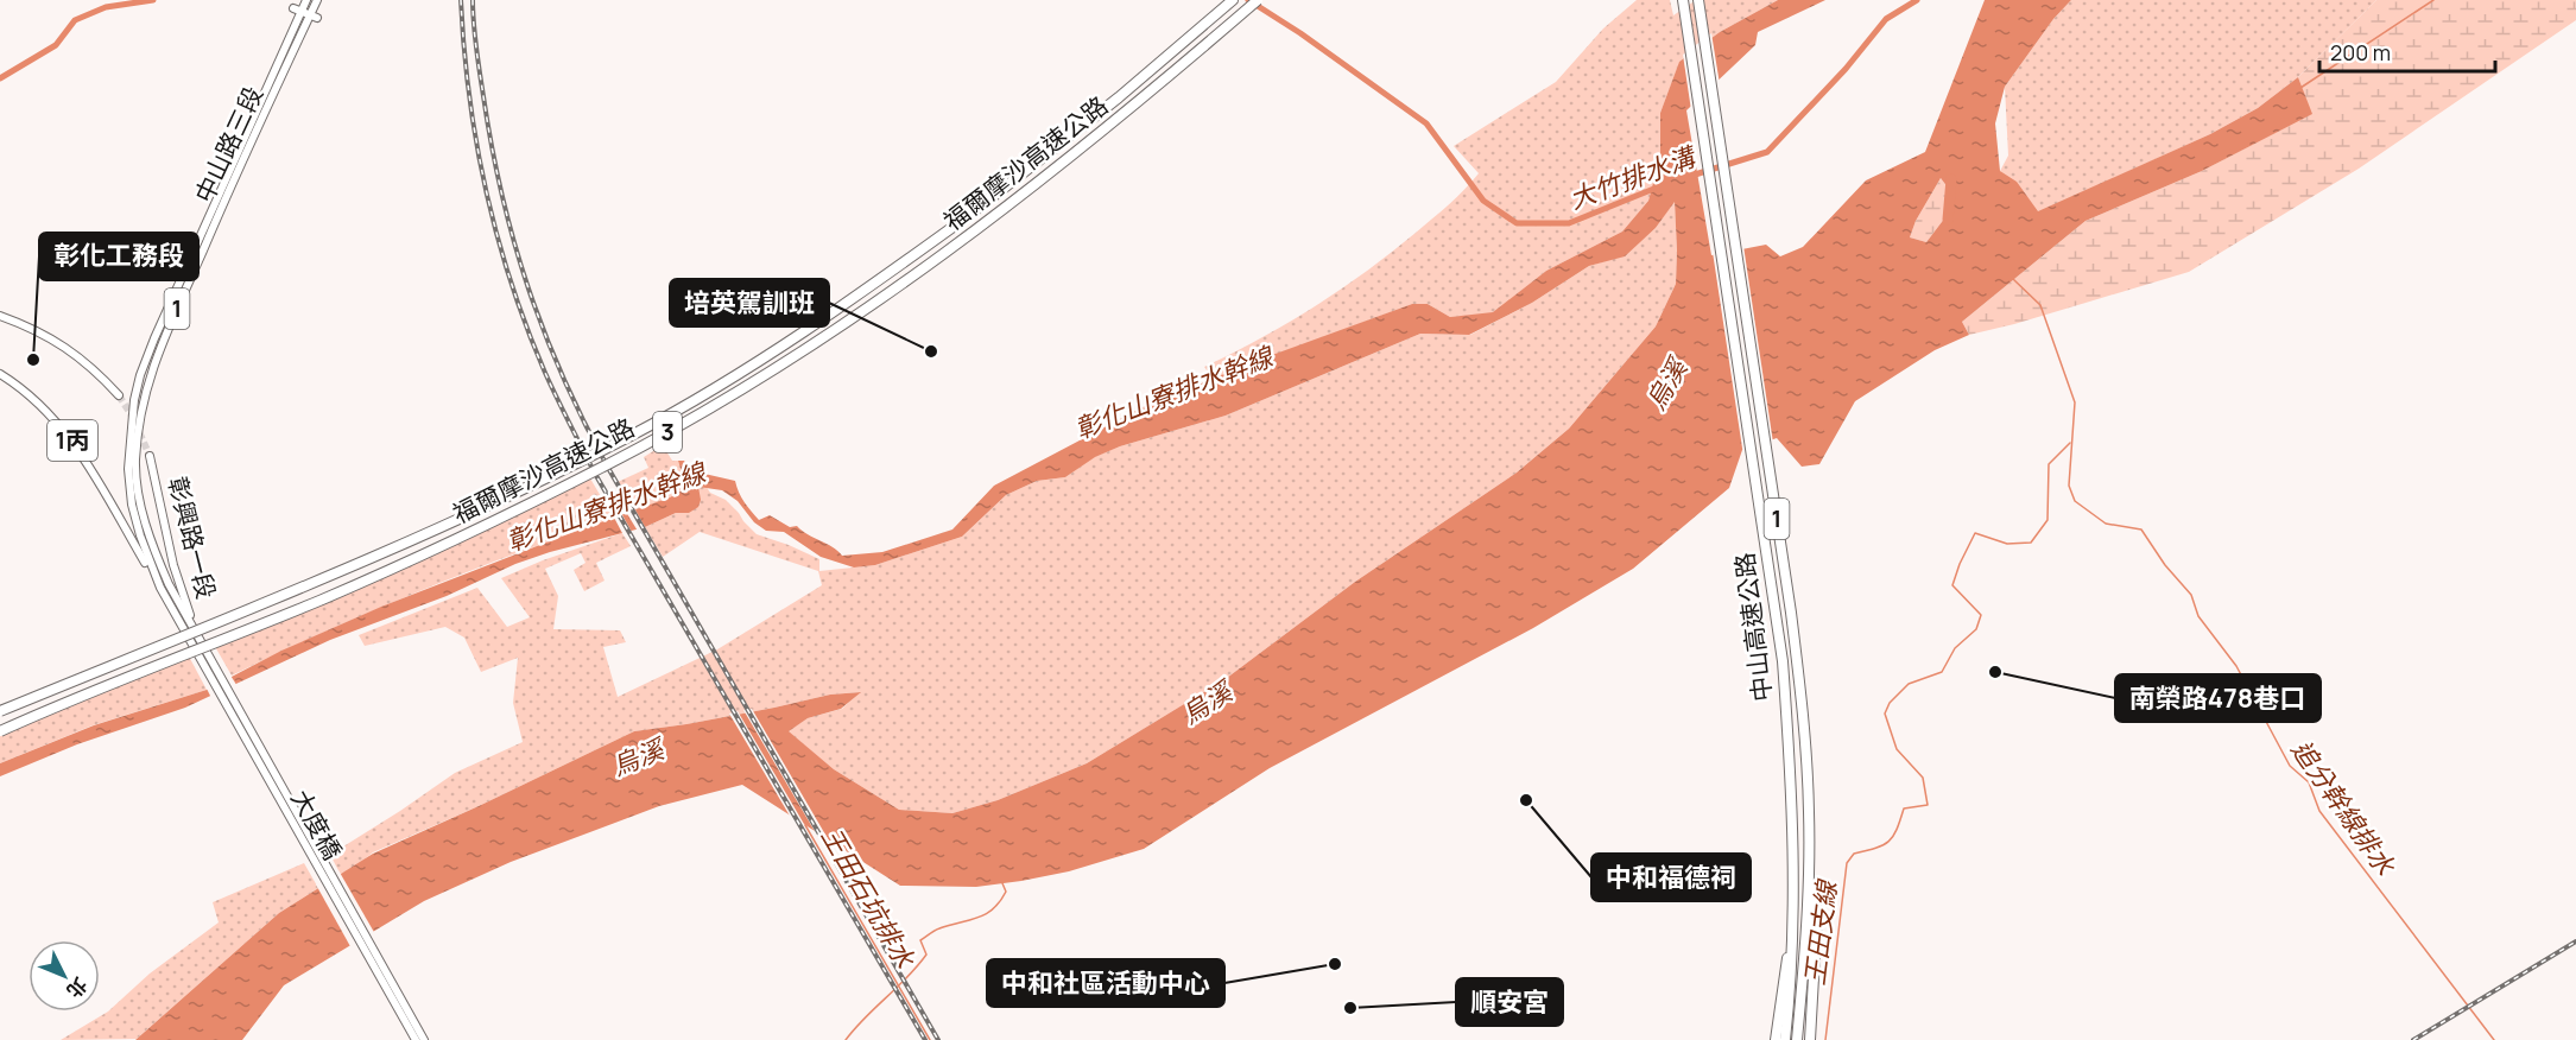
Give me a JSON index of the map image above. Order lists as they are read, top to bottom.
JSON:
{
  "streets": {
    "highway": [
      "福爾摩沙高速公路",
      "1",
      "3",
      "中山高速公路"
    ],
    "main road": [
      "中山路三段",
      "1丙",
      "彰興路一段",
      "大度橋"
    ]
  },
  "crossings": [
    ["中山路三段", "彰興路一段"],
    ["中山路三段", "大度橋"],
    ["彰興路一段", "大度橋"]
  ],
  "water": [
    "大竹排水溝",
    "烏溪",
    "彰化山寮排水幹線",
    "追分幹線排水",
    "王田石坑排水",
    "王田支線"
  ],
  "places": [
    "培英駕訓班",
    "彰化工務段",
    "南榮路478巷口",
    "中和福德祠",
    "中和社區活動中心",
    "順安宮"
  ],
  "scale_bar": "200 m",
  "north": "bottom right"
}
